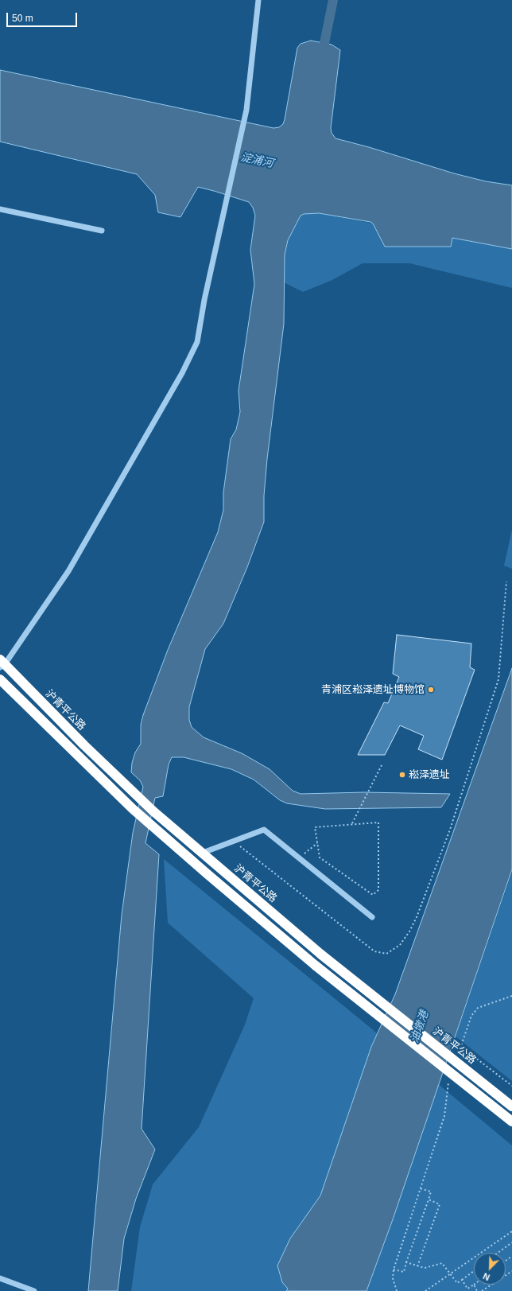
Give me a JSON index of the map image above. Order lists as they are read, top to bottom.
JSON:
{
  "streets": {
    "highway": ["沪青平公路"]
  },
  "water": ["淀浦河", "油墩港"],
  "places": ["青浦区崧泽遗址博物馆", "崧泽遗址"],
  "scale_bar": "50 m",
  "north": "bottom left"
}
